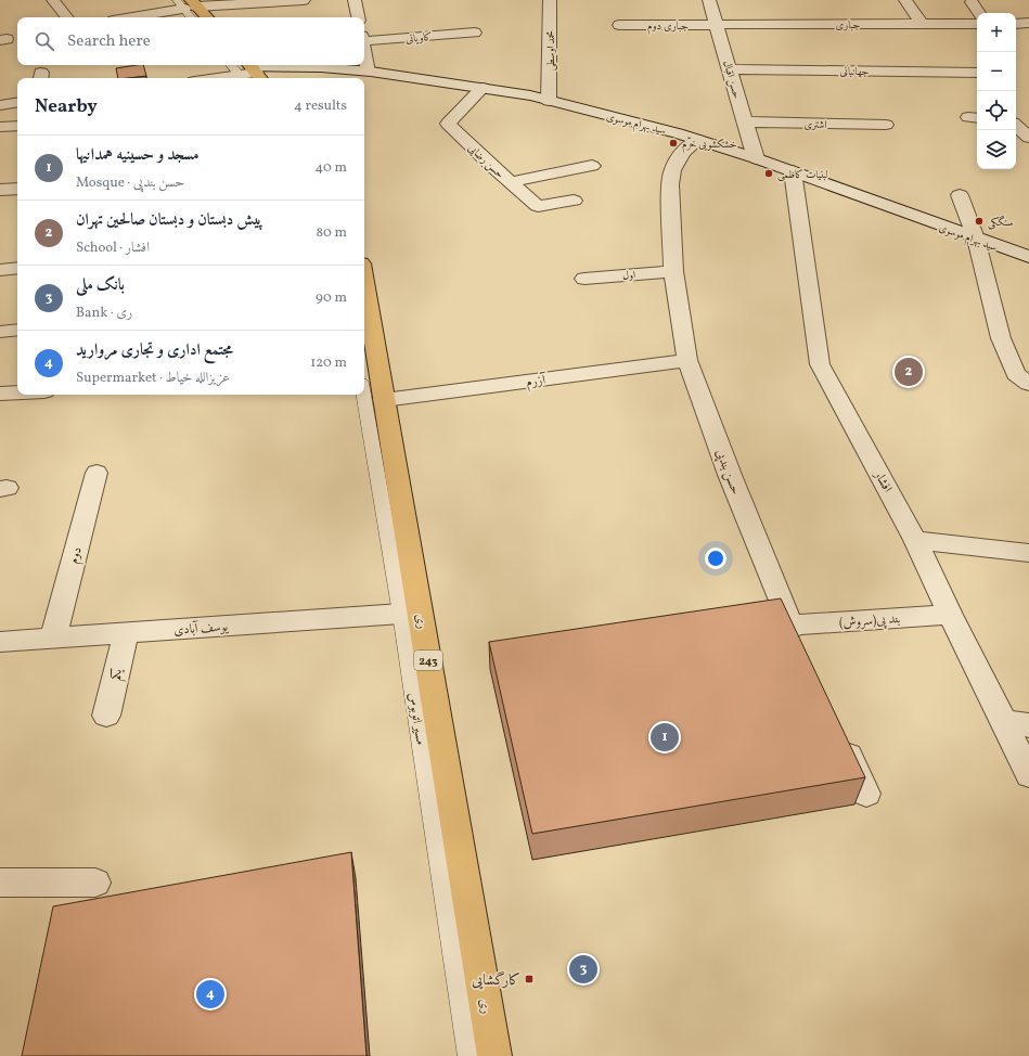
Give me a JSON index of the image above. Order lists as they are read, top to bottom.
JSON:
{
  "streets": {
    "main road": ["ری", "243"],
    "street": [
      "جباری",
      "جباری دوم",
      "کاویانی",
      "محمد اوسطی",
      "جهانبانی",
      "حسن اقبال",
      "سید بهرام موسوی",
      "اشتری",
      "حسن رضایی",
      "اول",
      "آزرم",
      "حسن بندپی",
      "افشار",
      "دوم",
      "بند پی(سروش)",
      "یوسف آبادی",
      "یکم"
    ],
    "lane": ["مسیر اتوبوس"]
  },
  "crossings": [
    ["جباری", "جباری دوم"],
    ["جباری", "حسن اقبال"],
    ["جباری دوم", "حسن اقبال"],
    ["محمد اوسطی", "سید بهرام موسوی"],
    ["جهانبانی", "حسن اقبال"],
    ["حسن اقبال", "سید بهرام موسوی"],
    ["حسن اقبال", "اشتری"],
    ["سید بهرام موسوی", "حسن رضایی"],
    ["سید بهرام موسوی", "حسن بندپی"],
    ["سید بهرام موسوی", "افشار"],
    ["اول", "حسن بندپی"],
    ["آزرم", "حسن بندپی"],
    ["آزرم", "ری"],
    ["حسن بندپی", "بند پی(سروش)"],
    ["افشار", "بند پی(سروش)"],
    ["دوم", "یوسف آبادی"],
    ["یوسف آبادی", "یکم"],
    ["یوسف آبادی", "مسیر اتوبوس"]
  ],
  "places": {
    "other": ["خشکشویی خرّم", "لبنیات کاظمی", "سنگکی"],
    "transit": ["کارگشایی"]
  },
  "page": {
    "map_buttons": ["+", "−"],
    "search": "Search here",
    "heading": ["Nearby", "4 results"],
    "list": [
      {
        "mark": "1",
        "name": "مسجد و حسینیه همدانیها",
        "note": "Mosque · حسن بندپی",
        "value": "40 m"
      },
      {
        "mark": "2",
        "name": "پیش دبستان و دبستان صالحین تهران",
        "note": "School · افشار",
        "value": "80 m"
      },
      {
        "mark": "3",
        "name": "بانک ملی",
        "note": "Bank · ری",
        "value": "90 m"
      },
      {
        "mark": "4",
        "name": "مجتمع اداری و تجاری مروارید",
        "note": "Supermarket · عزیزالله خیاط",
        "value": "120 m"
      }
    ],
    "pins": [
      "2",
      "1",
      "3",
      "4"
    ]
  }
}
